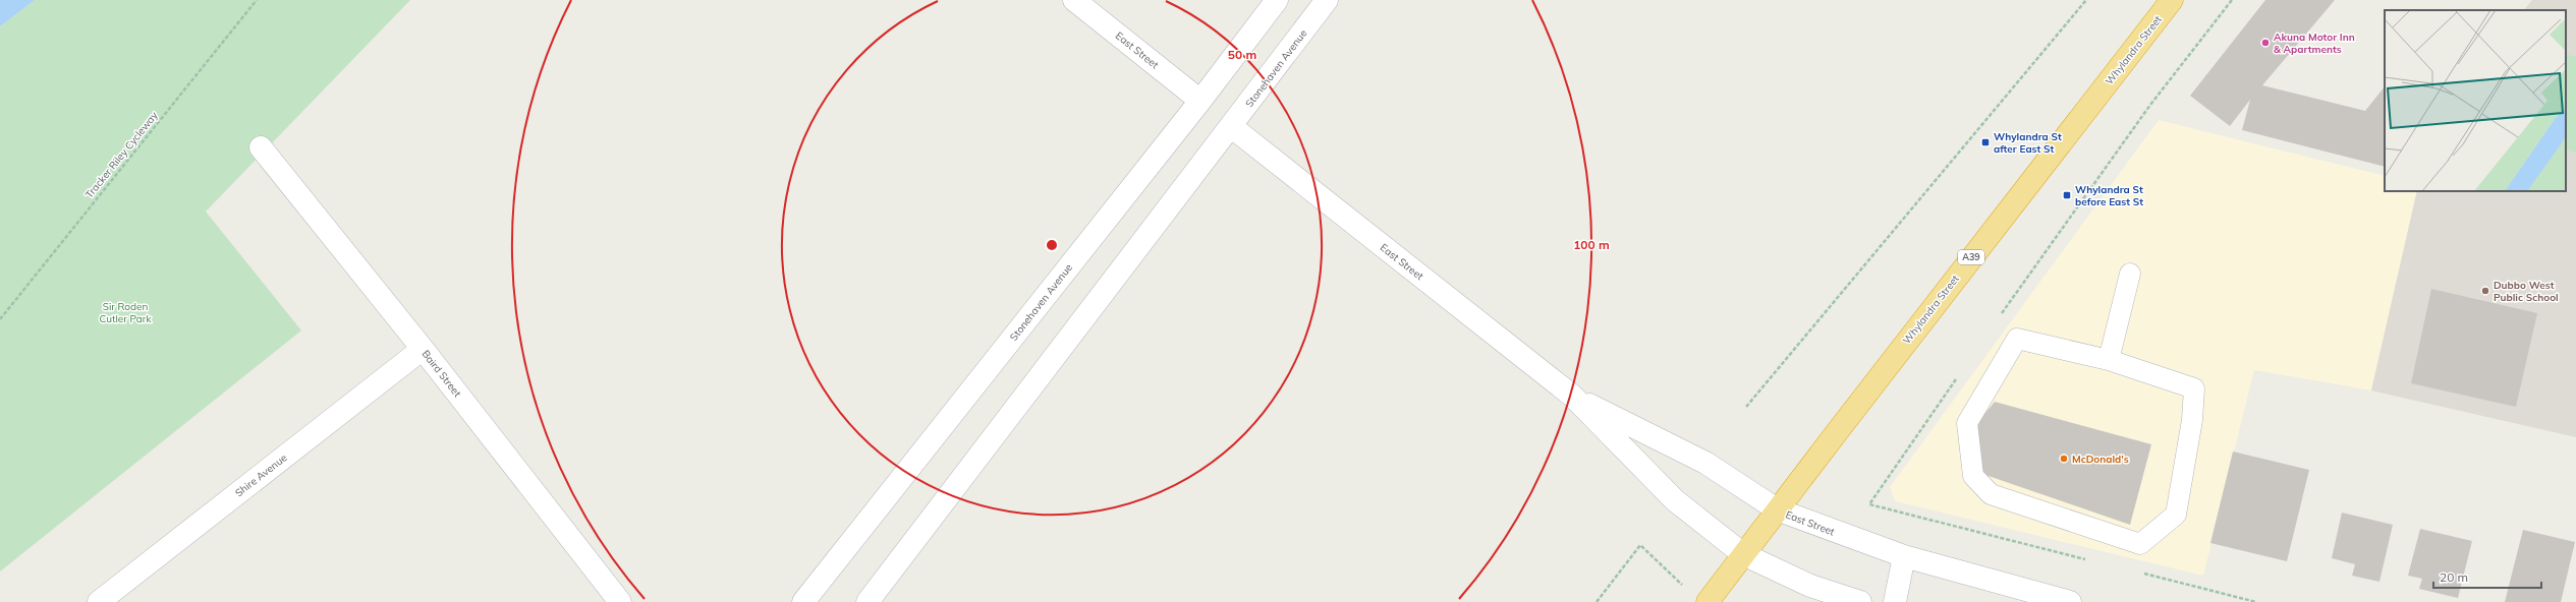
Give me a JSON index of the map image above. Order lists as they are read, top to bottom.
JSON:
{
  "streets": {
    "highway": ["Whylandra Street", "A39"],
    "street": [
      "East Street",
      "Stonehaven Avenue",
      "Baird Street",
      "Shire Avenue"
    ],
    "path": ["Tracker Riley Cycleway"]
  },
  "crossings": [
    ["East Street", "Whylandra Street"],
    ["East Street", "Stonehaven Avenue"],
    ["Baird Street", "Shire Avenue"]
  ],
  "parks": ["Sir Roden Cutler Park"],
  "places": {
    "other": ["Akuna Motor Inn & Apartments", "Dubbo West Public School", "McDonald's"],
    "transit": ["Whylandra St after East St", "Whylandra St before East St"]
  },
  "scale_bar": "20 m",
  "rings": ["50 m", "100 m"]
}
